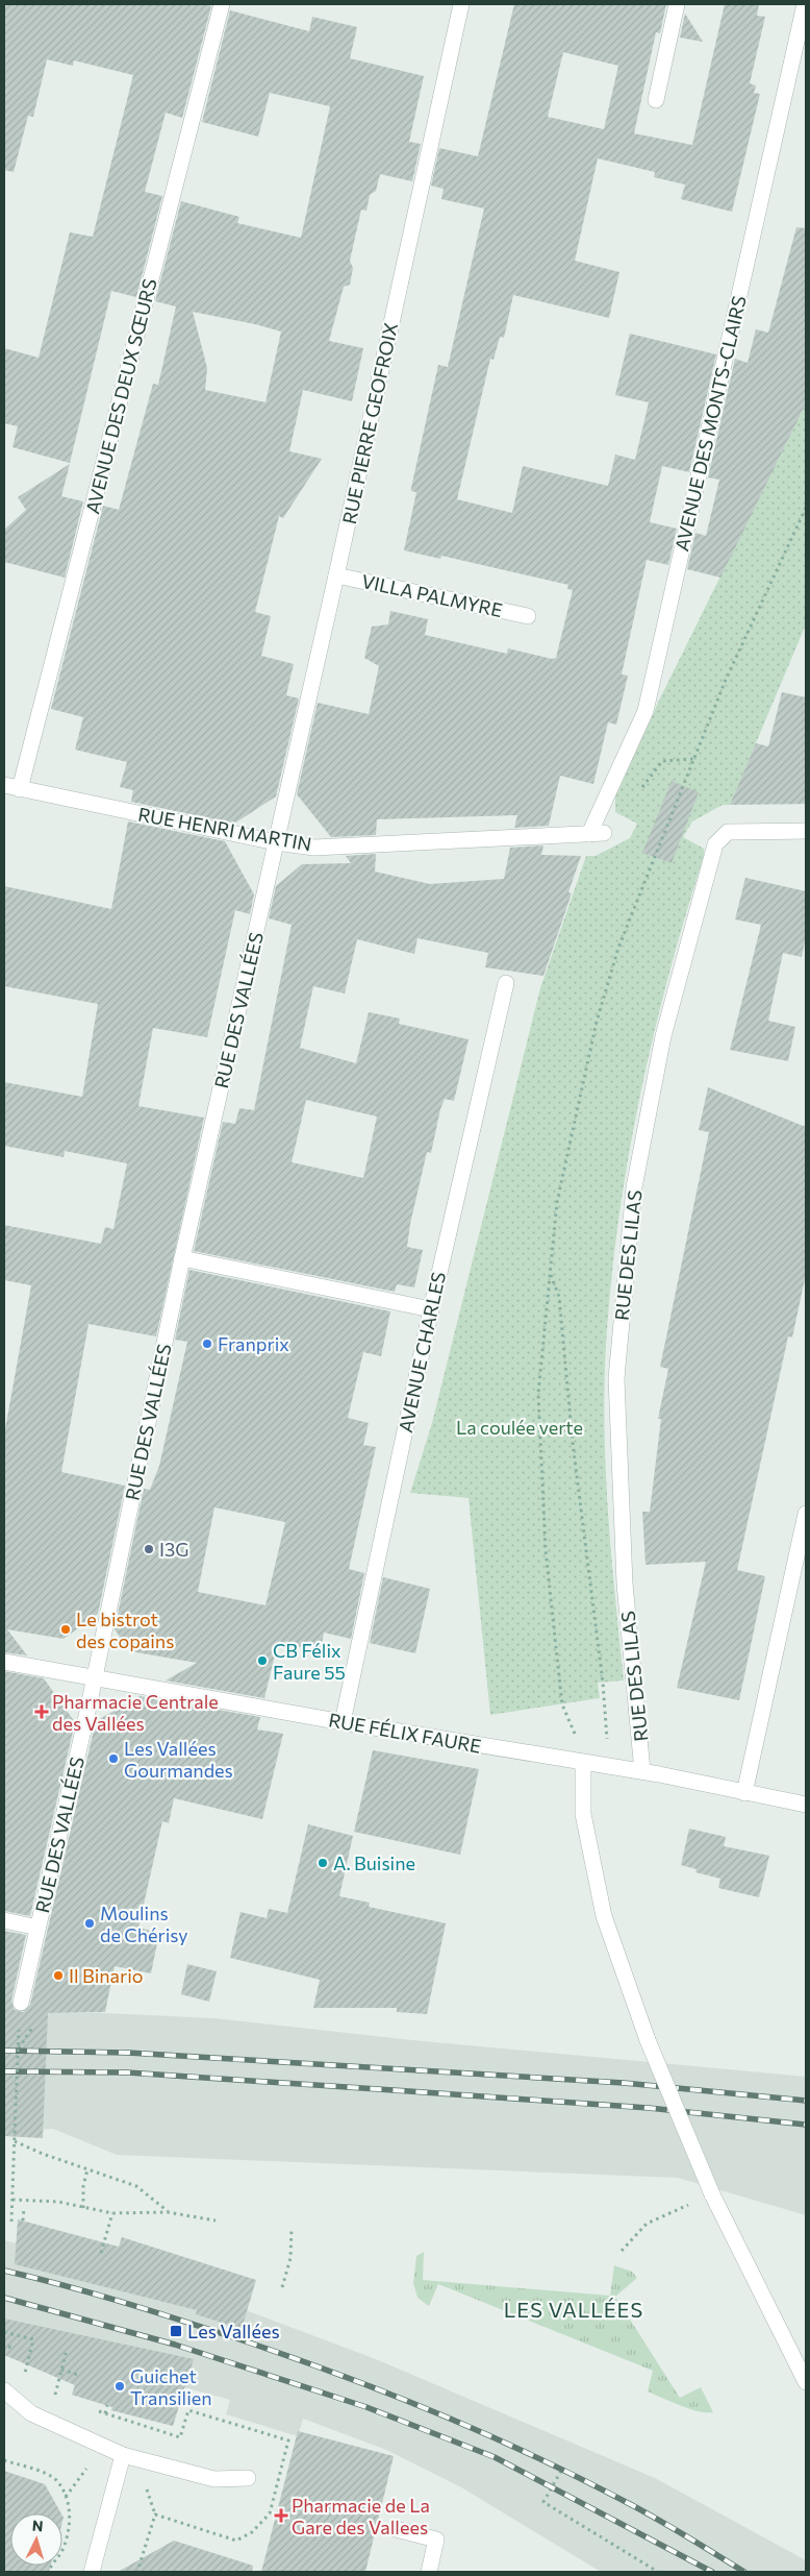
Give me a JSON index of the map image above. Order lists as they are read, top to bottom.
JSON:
{
  "streets": {
    "street": [
      "AVENUE DES DEUX SŒURS",
      "RUE PIERRE GEOFROIX",
      "AVENUE DES MONTS-CLAIRS",
      "VILLA PALMYRE",
      "RUE HENRI MARTIN",
      "RUE DES VALLÉES",
      "RUE DES LILAS",
      "AVENUE CHARLES",
      "RUE FÉLIX FAURE"
    ]
  },
  "crossings": [
    ["AVENUE DES DEUX SŒURS", "RUE HENRI MARTIN"],
    ["RUE PIERRE GEOFROIX", "VILLA PALMYRE"],
    ["RUE PIERRE GEOFROIX", "RUE HENRI MARTIN"],
    ["RUE PIERRE GEOFROIX", "RUE DES VALLÉES"],
    ["AVENUE DES MONTS-CLAIRS", "RUE HENRI MARTIN"],
    ["RUE HENRI MARTIN", "RUE DES VALLÉES"],
    ["RUE DES VALLÉES", "RUE FÉLIX FAURE"],
    ["RUE DES LILAS", "RUE FÉLIX FAURE"],
    ["AVENUE CHARLES", "RUE FÉLIX FAURE"]
  ],
  "districts": ["LES VALLÉES"],
  "parks": ["La coulée verte"],
  "places": {
    "other": [
      "Franprix",
      "I3G",
      "Le bistrot des copains",
      "CB Félix Faure 55",
      "Les Vallées Gourmandes",
      "A. Buisine",
      "Moulins de Chérisy",
      "Il Binario",
      "Guichet Transilien"
    ],
    "health": ["Pharmacie Centrale des Vallées", "Pharmacie de La Gare des Vallees"],
    "transit": ["Les Vallées"]
  },
  "north": "top"
}
